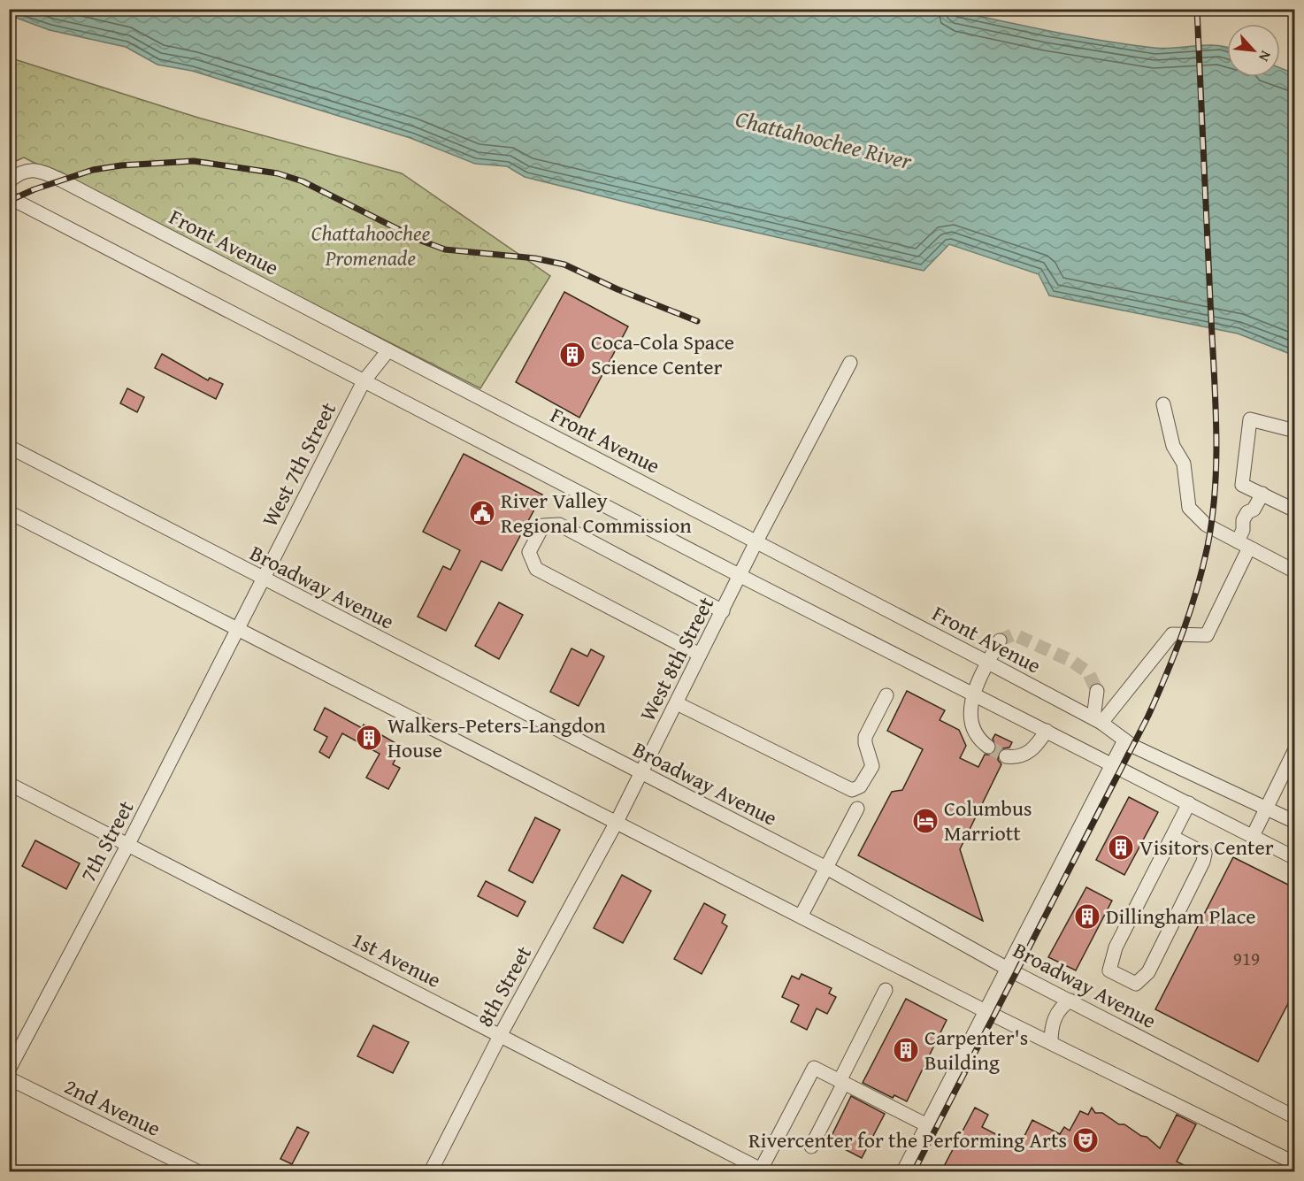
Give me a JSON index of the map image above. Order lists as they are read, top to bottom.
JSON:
{
  "streets": {
    "street": [
      "Front Avenue",
      "West 7th Street",
      "Broadway Avenue",
      "West 8th Street",
      "7th Street",
      "1st Avenue",
      "8th Street",
      "2nd Avenue"
    ]
  },
  "crossings": [
    ["Front Avenue", "West 7th Street"],
    ["Front Avenue", "West 8th Street"],
    ["West 7th Street", "Broadway Avenue"],
    ["West 7th Street", "7th Street"],
    ["Broadway Avenue", "West 8th Street"],
    ["West 8th Street", "8th Street"],
    ["7th Street", "1st Avenue"],
    ["1st Avenue", "8th Street"]
  ],
  "water": ["Chattahoochee River"],
  "parks": ["Chattahoochee Promenade"],
  "places": {
    "building": [
      "Coca-Cola Space Science Center",
      "Walkers-Peters-Langdon House",
      "Visitors Center",
      "Dillingham Place",
      "Carpenter's Building"
    ],
    "public building": ["River Valley Regional Commission"],
    "hotel": ["Columbus Marriott"],
    "theatre": ["Rivercenter for the Performing Arts"]
  },
  "house_numbers": ["919"],
  "north": "bottom right"
}
